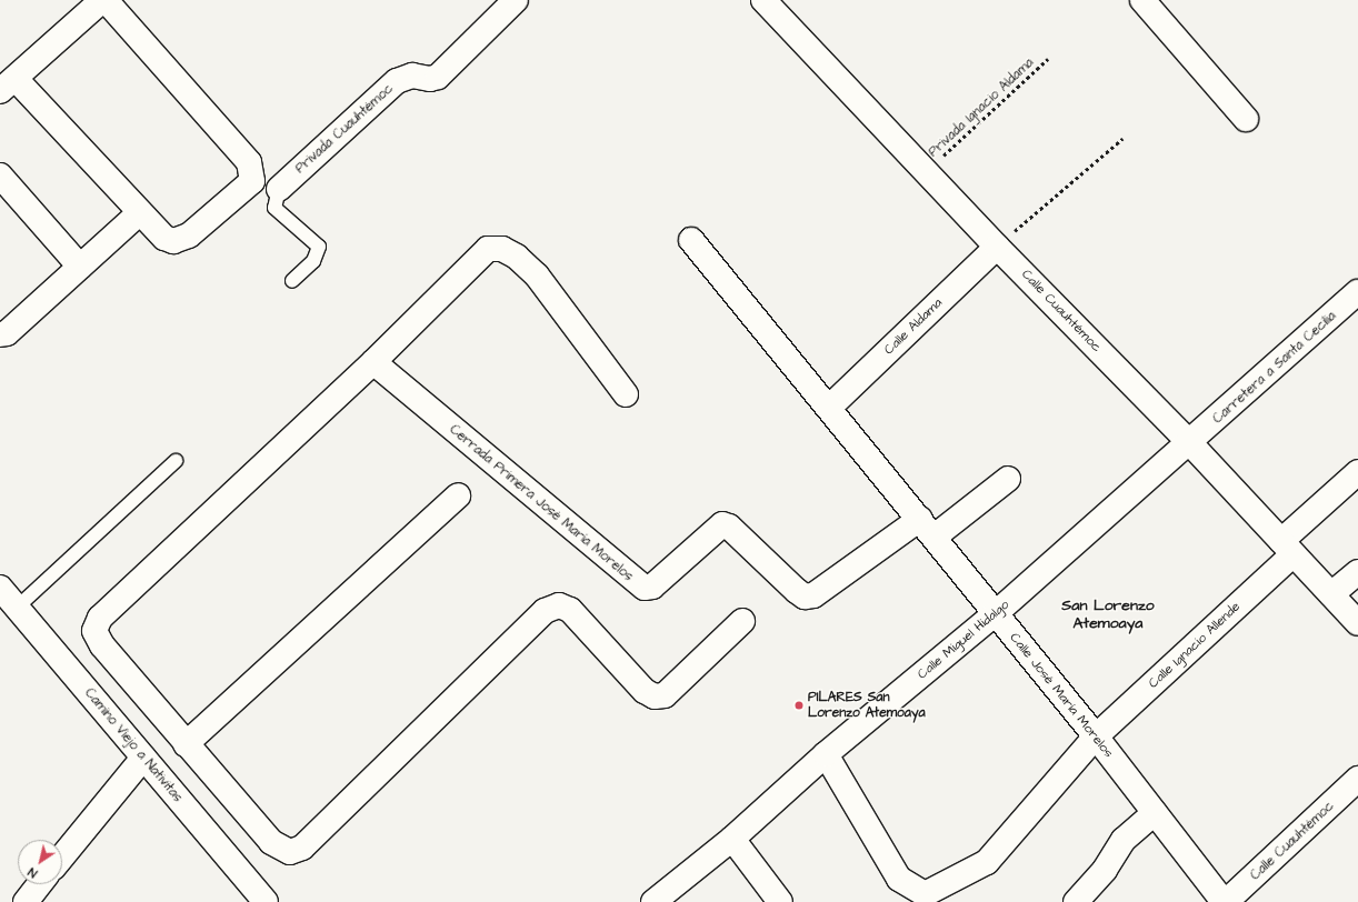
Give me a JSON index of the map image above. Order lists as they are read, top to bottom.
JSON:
{
  "streets": {
    "street": [
      "Privada Cuauhtémoc",
      "Calle Cuauhtémoc",
      "Calle Aldama",
      "Carretera a Santa Cecilia",
      "Cerrada Primera José María Morelos",
      "Calle Miguel Hidalgo",
      "Calle Ignacio Allende",
      "Calle José María Morelos",
      "Camino Viejo a Nativitas"
    ],
    "path": ["Privada Ignacio Aldama"]
  },
  "crossings": [
    ["Privada Ignacio Aldama", "Calle Cuauhtémoc"],
    ["Calle Cuauhtémoc", "Calle Aldama"],
    ["Calle Cuauhtémoc", "Carretera a Santa Cecilia"],
    ["Calle Cuauhtémoc", "Calle Miguel Hidalgo"],
    ["Calle Cuauhtémoc", "Calle Ignacio Allende"],
    ["Calle Cuauhtémoc", "Calle José María Morelos"],
    ["Calle Aldama", "Calle José María Morelos"],
    ["Carretera a Santa Cecilia", "Calle Miguel Hidalgo"],
    ["Cerrada Primera José María Morelos", "Calle José María Morelos"],
    ["Calle Miguel Hidalgo", "Calle Ignacio Allende"],
    ["Calle Miguel Hidalgo", "Calle José María Morelos"],
    ["Calle Ignacio Allende", "Calle José María Morelos"]
  ],
  "districts": ["San Lorenzo Atemoaya"],
  "places": ["PILARES San Lorenzo Atemoaya"],
  "north": "bottom left"
}
